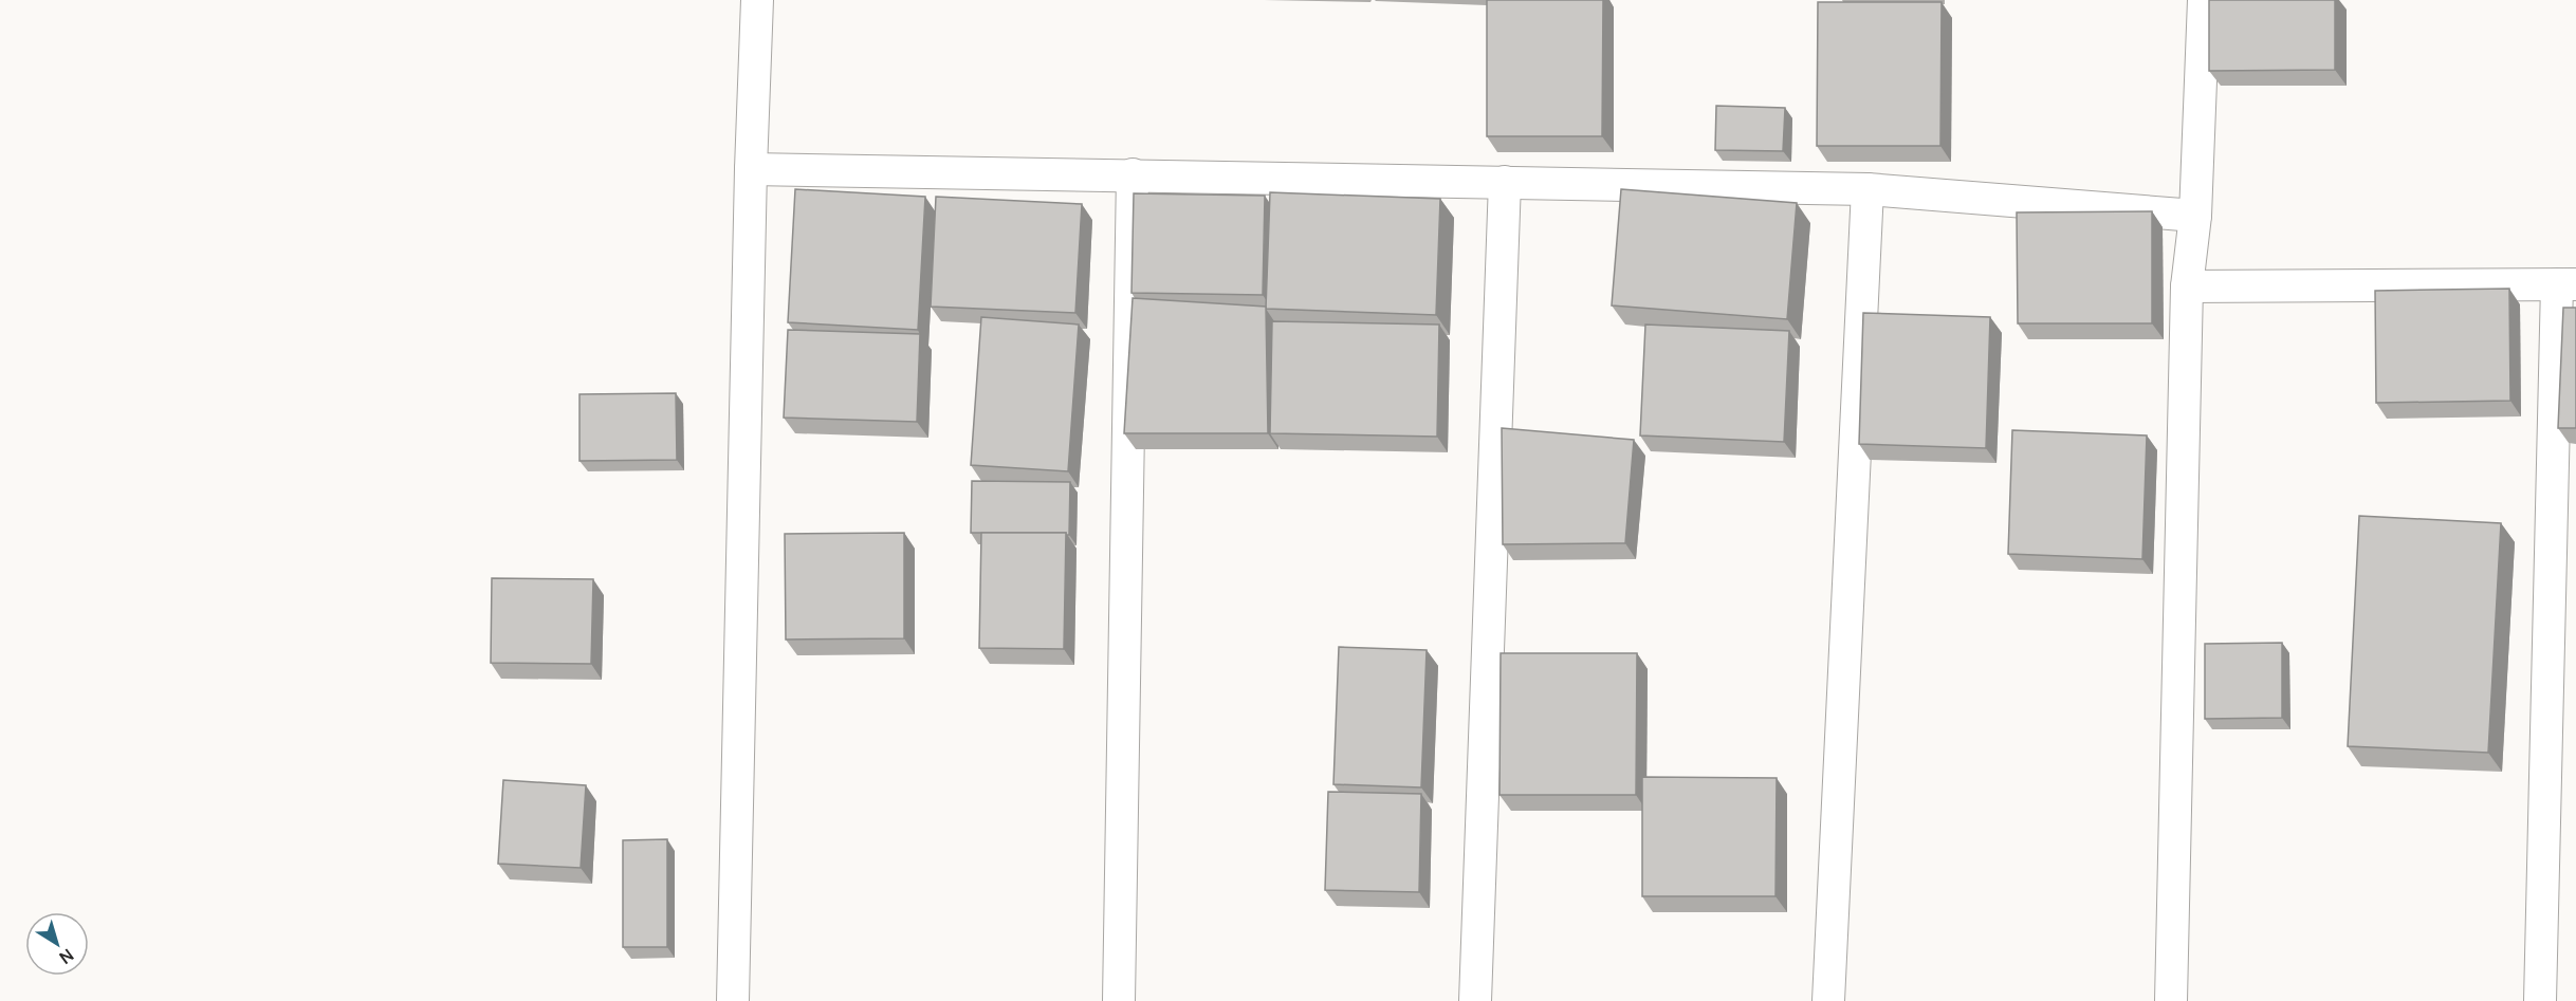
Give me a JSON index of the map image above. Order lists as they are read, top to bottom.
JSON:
{
  "north": "bottom right"
}
